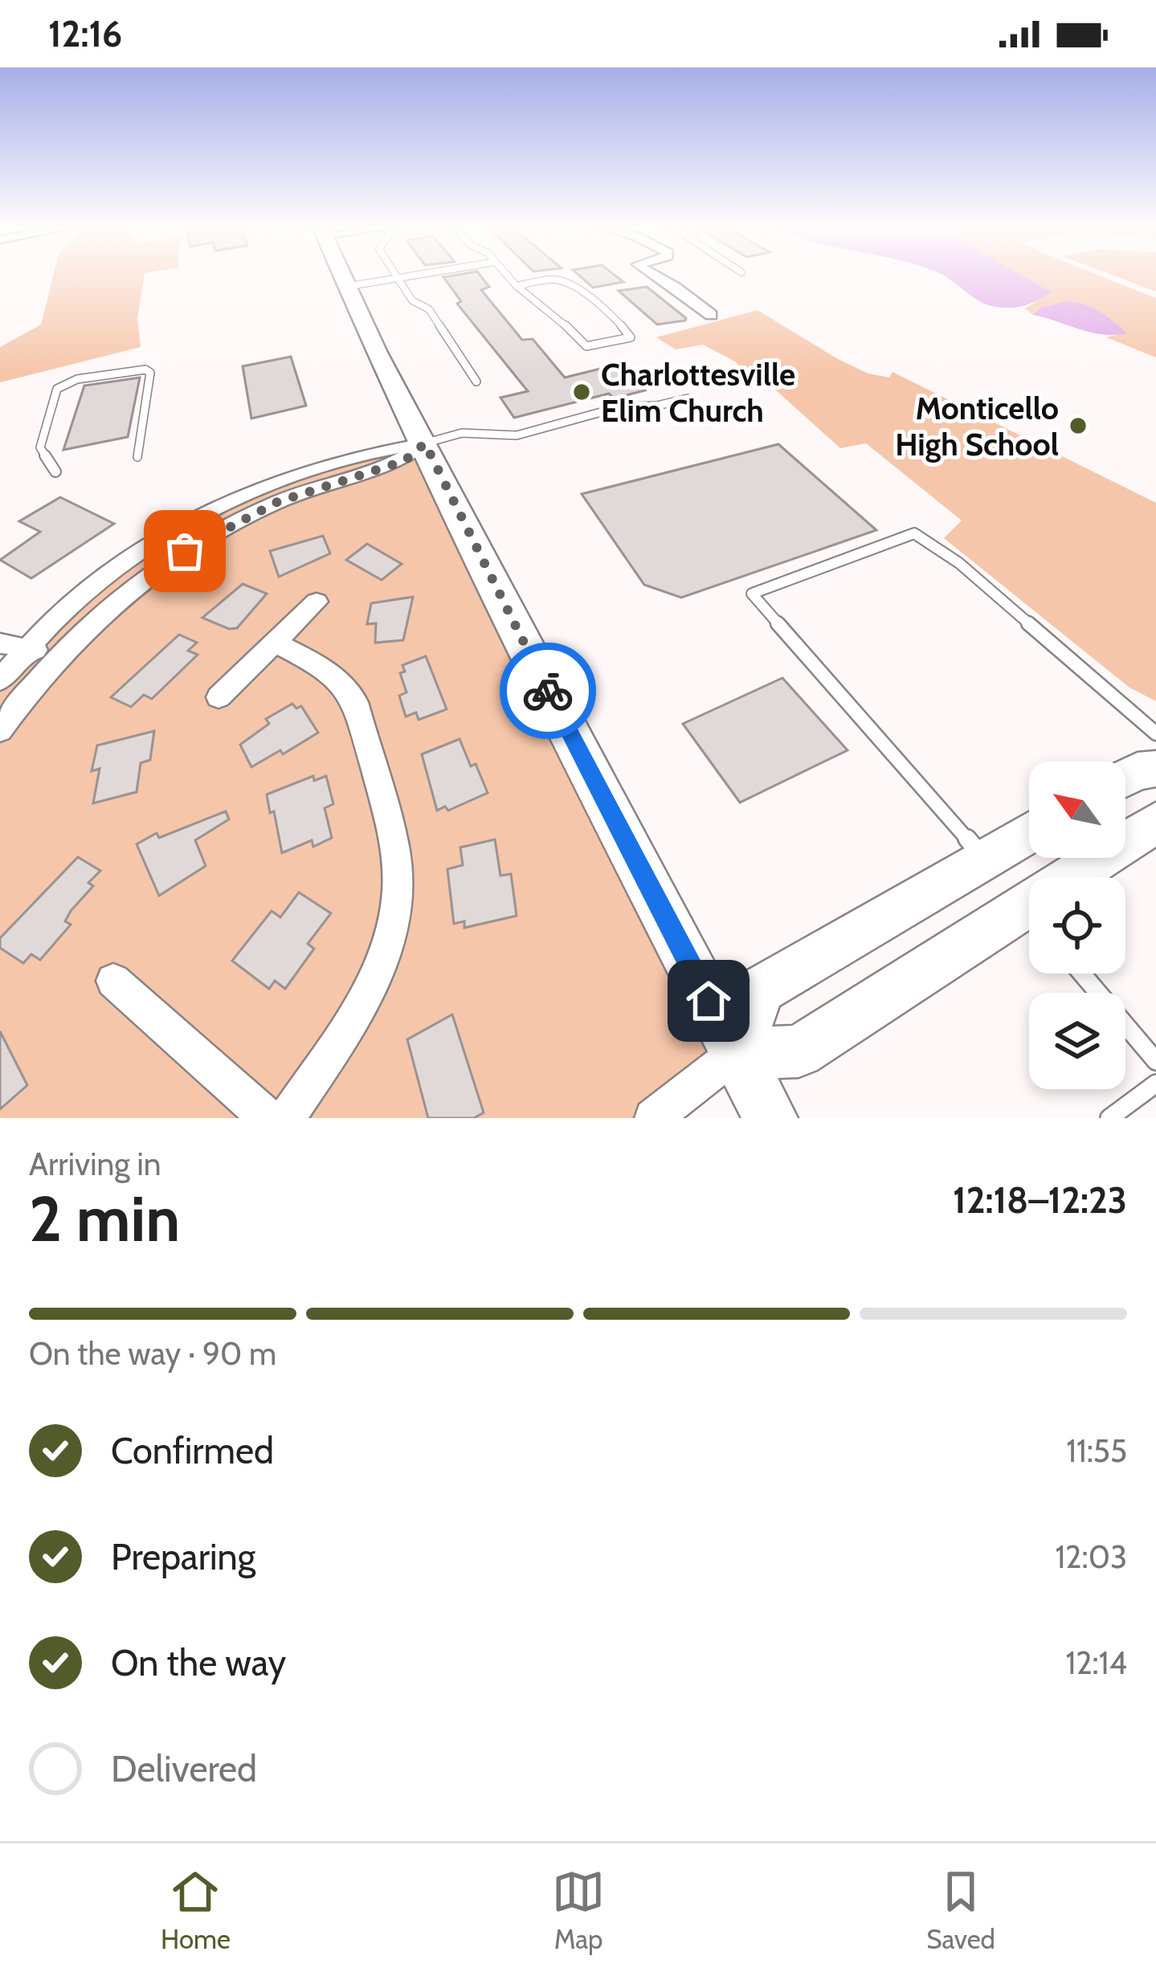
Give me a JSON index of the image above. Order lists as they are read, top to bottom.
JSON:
{
  "places": ["Charlottesville Elim Church", "Monticello High School"],
  "north": "top left",
  "page": {
    "status": "12:16",
    "heading": ["2 min", "Arriving in", "12:18–12:23"],
    "bar": "On the way · 90 m",
    "list": [
      ["Confirmed", "11:55"],
      ["Preparing", "12:03"],
      ["On the way", "12:14"],
      "Delivered"
    ],
    "tabs": ["Home", "Map", "Saved"]
  }
}
